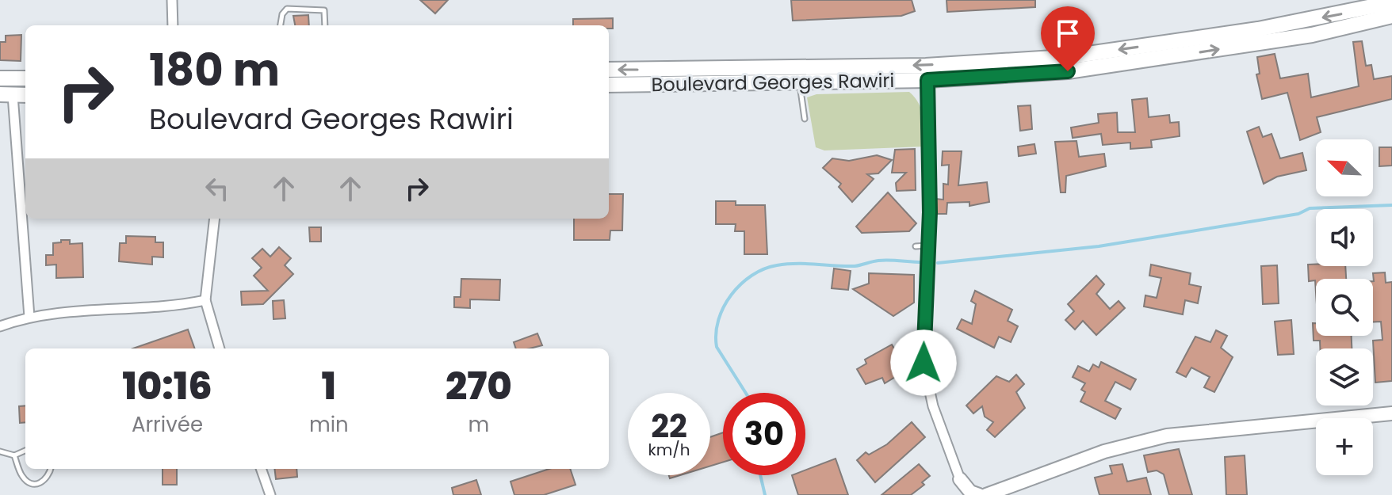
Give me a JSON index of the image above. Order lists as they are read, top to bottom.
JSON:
{
  "streets": {
    "main road": ["Boulevard Georges Rawiri"]
  },
  "north": "top left",
  "page": {
    "turn": ["180 m", "Boulevard Georges Rawiri"],
    "map_buttons": "+",
    "eta": [
      "10:16",
      "Arrivée",
      "1",
      "min",
      "270",
      "m"
    ],
    "speed": "22 km/h",
    "limit": "30"
  }
}
